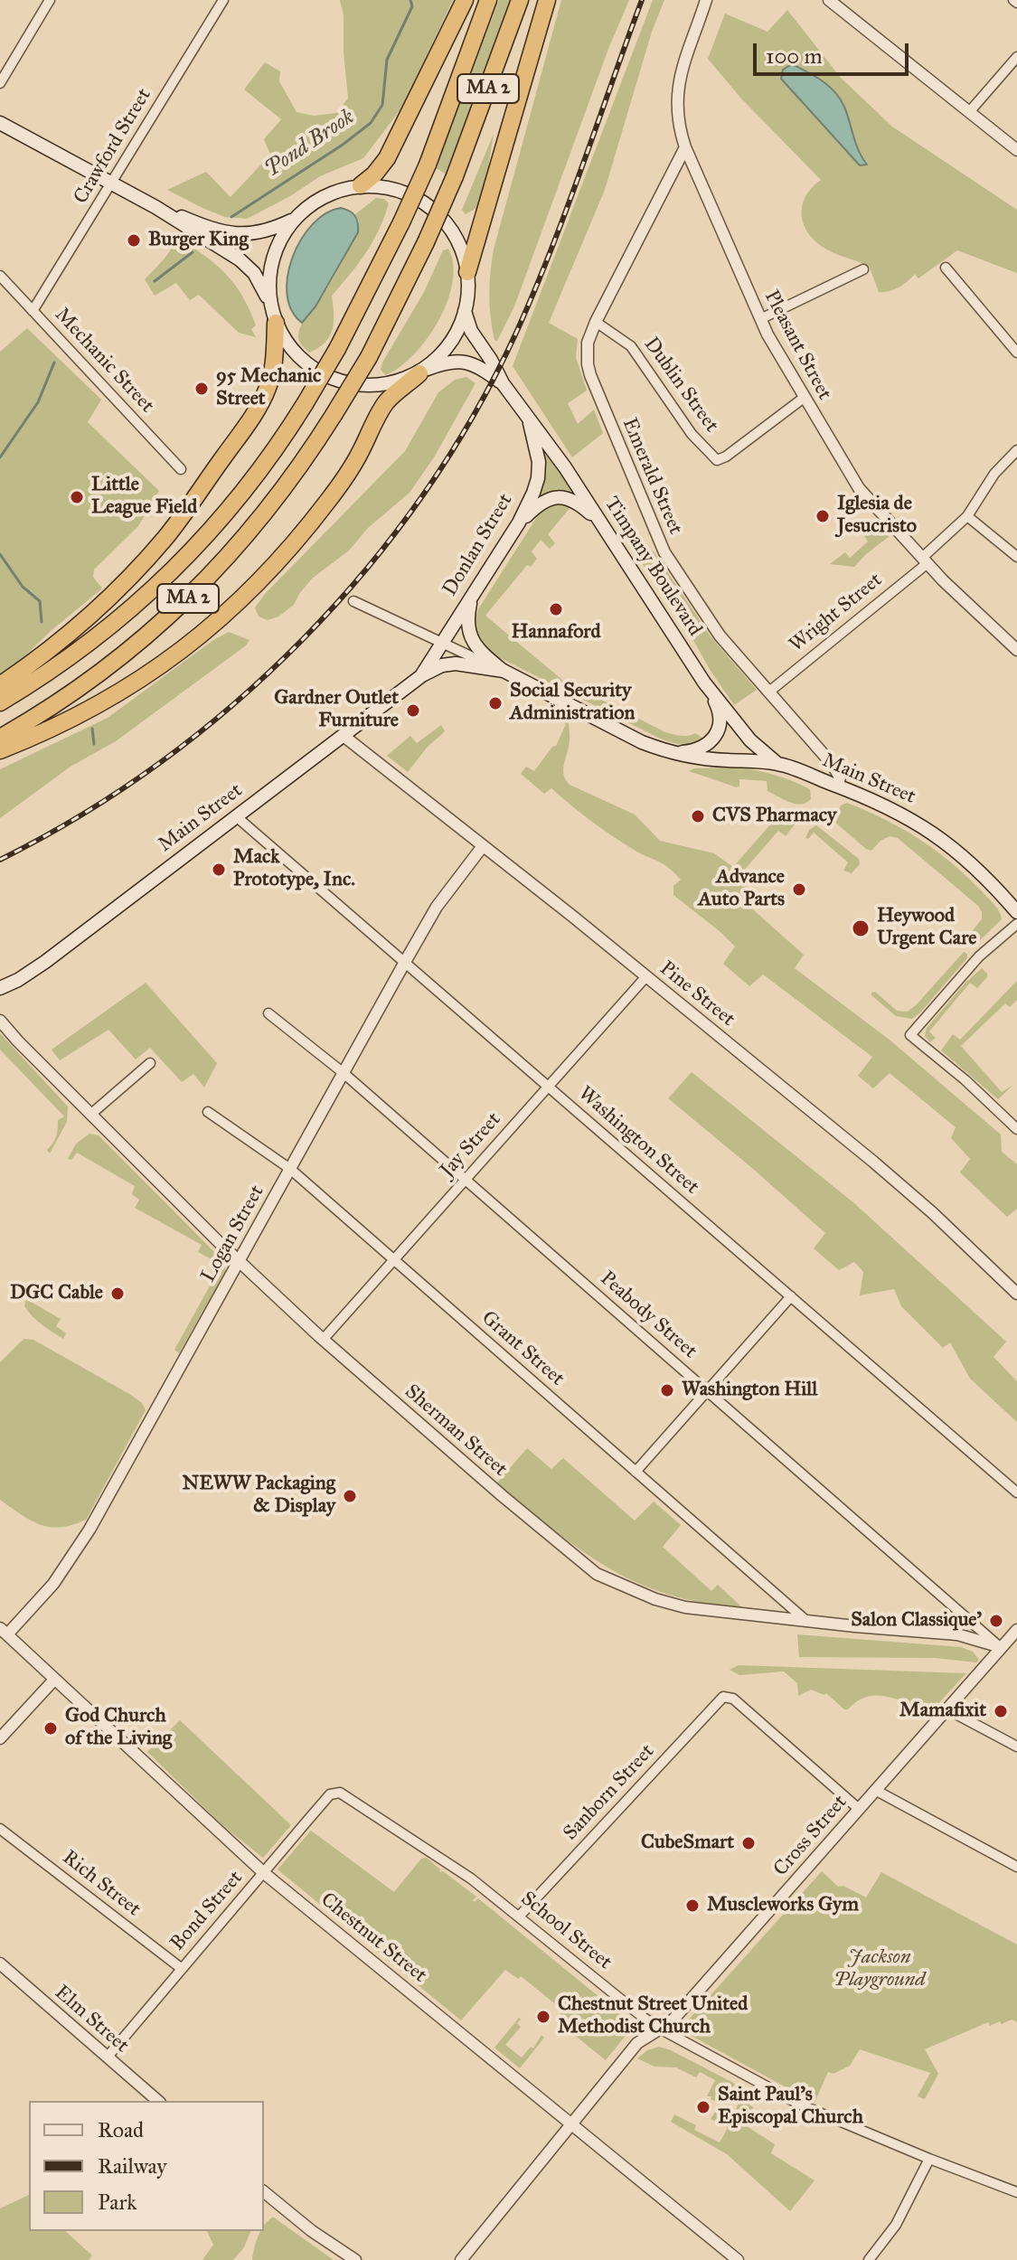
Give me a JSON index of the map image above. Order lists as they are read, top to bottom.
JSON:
{
  "streets": {
    "highway": ["MA 2"],
    "main road": ["Donlan Street", "Timpany Boulevard", "Main Street"],
    "street": [
      "Crawford Street",
      "Pleasant Street",
      "Mechanic Street",
      "Dublin Street",
      "Emerald Street",
      "Wright Street",
      "Pine Street",
      "Washington Street",
      "Jay Street",
      "Logan Street",
      "Peabody Street",
      "Grant Street",
      "Sherman Street",
      "Sanborn Street",
      "Cross Street",
      "Rich Street",
      "Bond Street",
      "School Street",
      "Chestnut Street",
      "Elm Street"
    ]
  },
  "crossings": [
    ["Crawford Street", "Mechanic Street"],
    ["Pleasant Street", "Dublin Street"],
    ["Pleasant Street", "Emerald Street"],
    ["Pleasant Street", "Wright Street"],
    ["Dublin Street", "Emerald Street"],
    ["Emerald Street", "Wright Street"],
    ["Emerald Street", "Main Street"],
    ["Donlan Street", "Timpany Boulevard"],
    ["Donlan Street", "Main Street"],
    ["Timpany Boulevard", "Main Street"],
    ["Main Street", "Pine Street"],
    ["Main Street", "Washington Street"],
    ["Pine Street", "Jay Street"],
    ["Pine Street", "Logan Street"],
    ["Washington Street", "Jay Street"],
    ["Washington Street", "Logan Street"],
    ["Jay Street", "Peabody Street"],
    ["Jay Street", "Grant Street"],
    ["Jay Street", "Sherman Street"],
    ["Logan Street", "Peabody Street"],
    ["Logan Street", "Grant Street"],
    ["Logan Street", "Sherman Street"],
    ["Logan Street", "Chestnut Street"],
    ["Peabody Street", "Sherman Street"],
    ["Peabody Street", "Cross Street"],
    ["Grant Street", "Sherman Street"],
    ["Sherman Street", "Cross Street"],
    ["Sanborn Street", "Cross Street"],
    ["Sanborn Street", "School Street"],
    ["Cross Street", "School Street"],
    ["Cross Street", "Chestnut Street"],
    ["Rich Street", "Bond Street"],
    ["Bond Street", "School Street"],
    ["Bond Street", "Chestnut Street"],
    ["Bond Street", "Elm Street"]
  ],
  "water": ["Pond Brook"],
  "parks": ["Jackson Playground"],
  "places": [
    "Burger King",
    "95 Mechanic Street",
    "Little League Field",
    "Iglesia de Jesucristo",
    "Hannaford",
    "Social Security Administration",
    "Gardner Outlet Furniture",
    "CVS Pharmacy",
    "Mack Prototype, Inc.",
    "Advance Auto Parts",
    "Heywood Urgent Care",
    "DGC Cable",
    "Washington Hill",
    "NEWW Packaging & Display",
    "Salon Classique'",
    "Mamafixit",
    "God Church of the Living",
    "CubeSmart",
    "Muscleworks Gym",
    "Chestnut Street United Methodist Church",
    "Saint Paul's Episcopal Church"
  ],
  "legend": ["Road", "Railway", "Park"],
  "scale_bar": "100 m"
}
